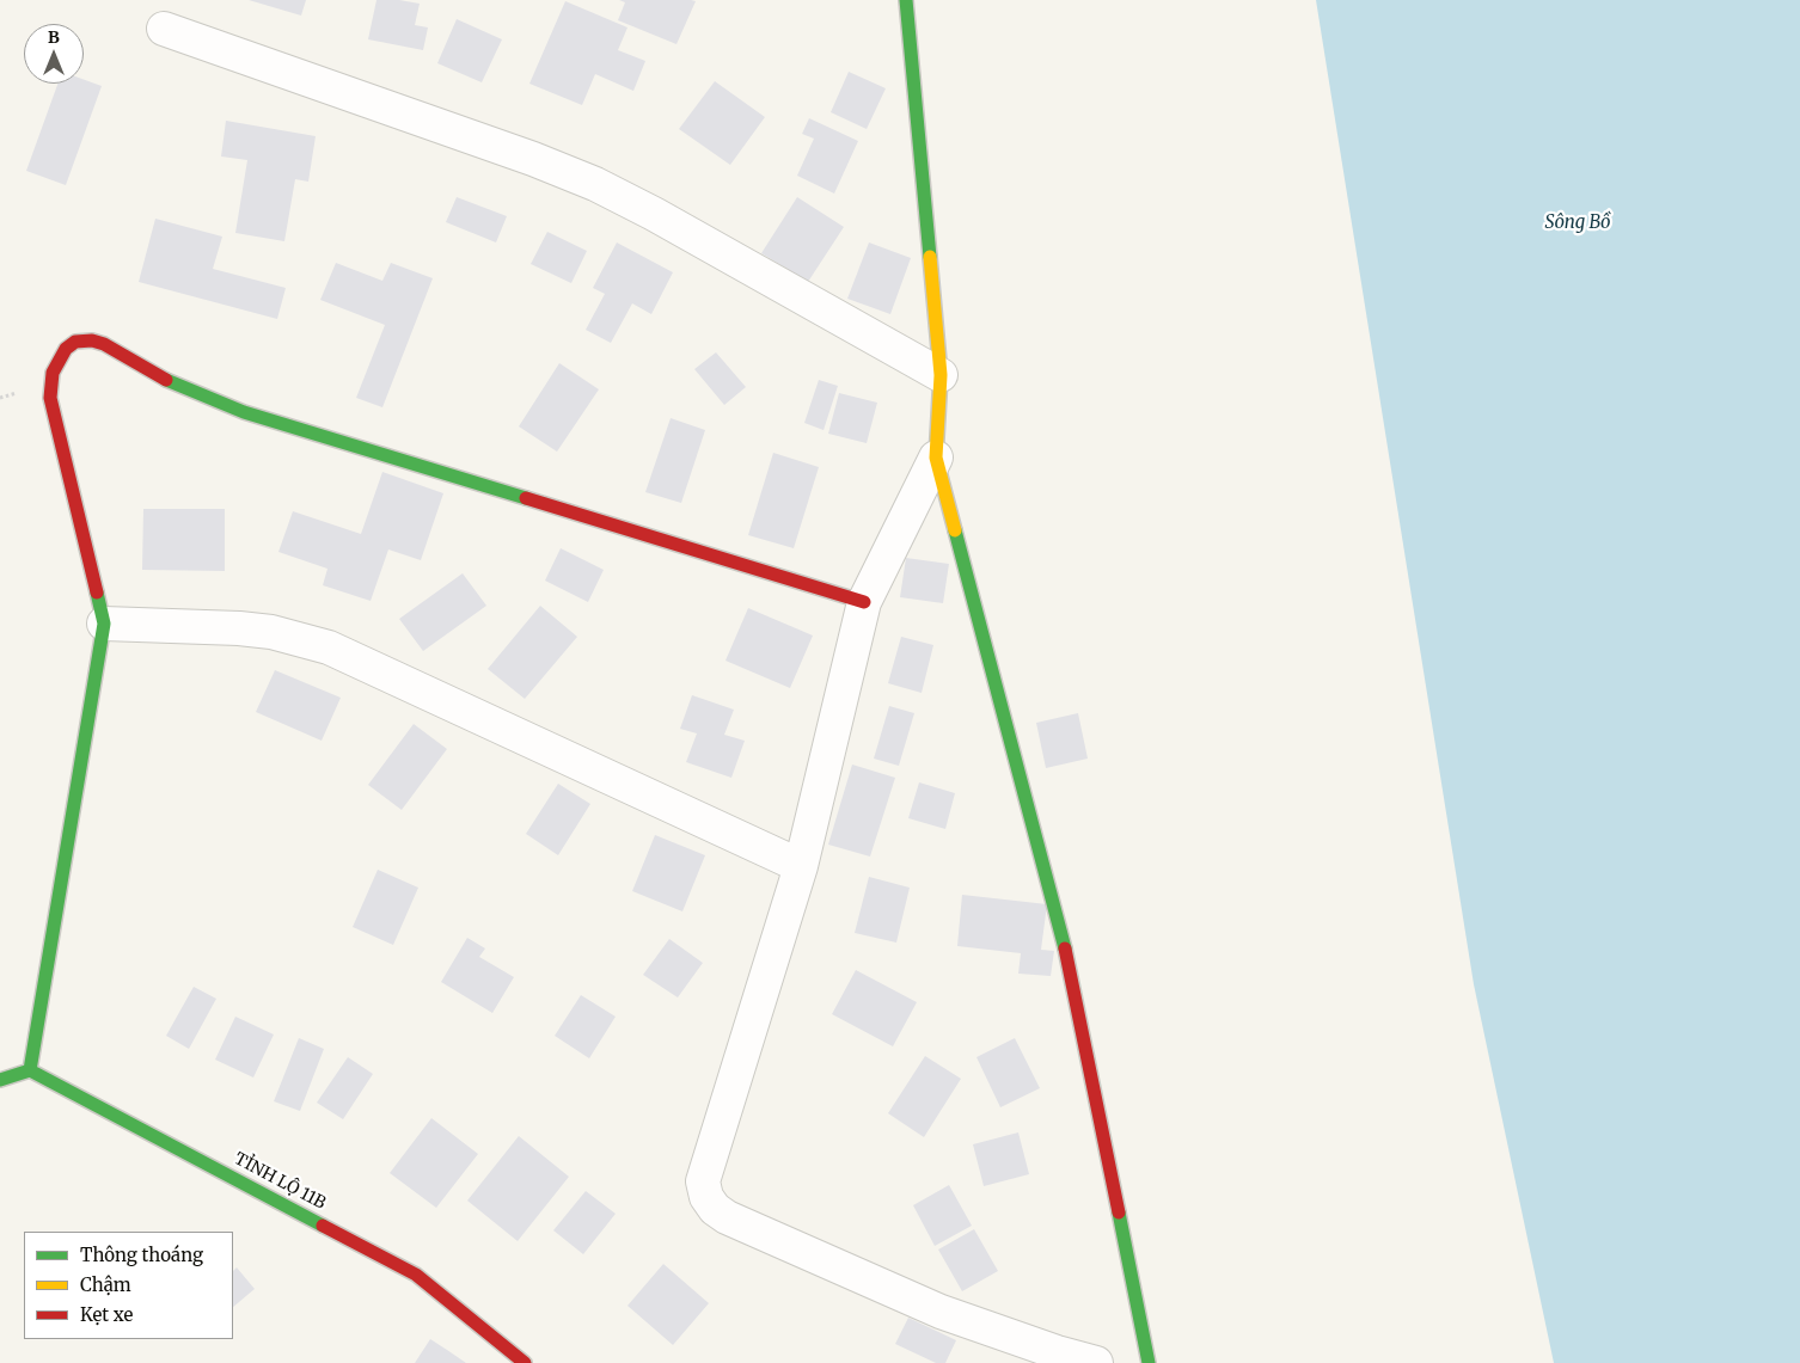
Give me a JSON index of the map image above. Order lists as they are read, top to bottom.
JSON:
{
  "streets": {
    "street": ["TỈNH LỘ 11B"]
  },
  "water": ["Sông Bồ"],
  "legend": ["Thông thoáng", "Chậm", "Kẹt xe"],
  "north": "top"
}
